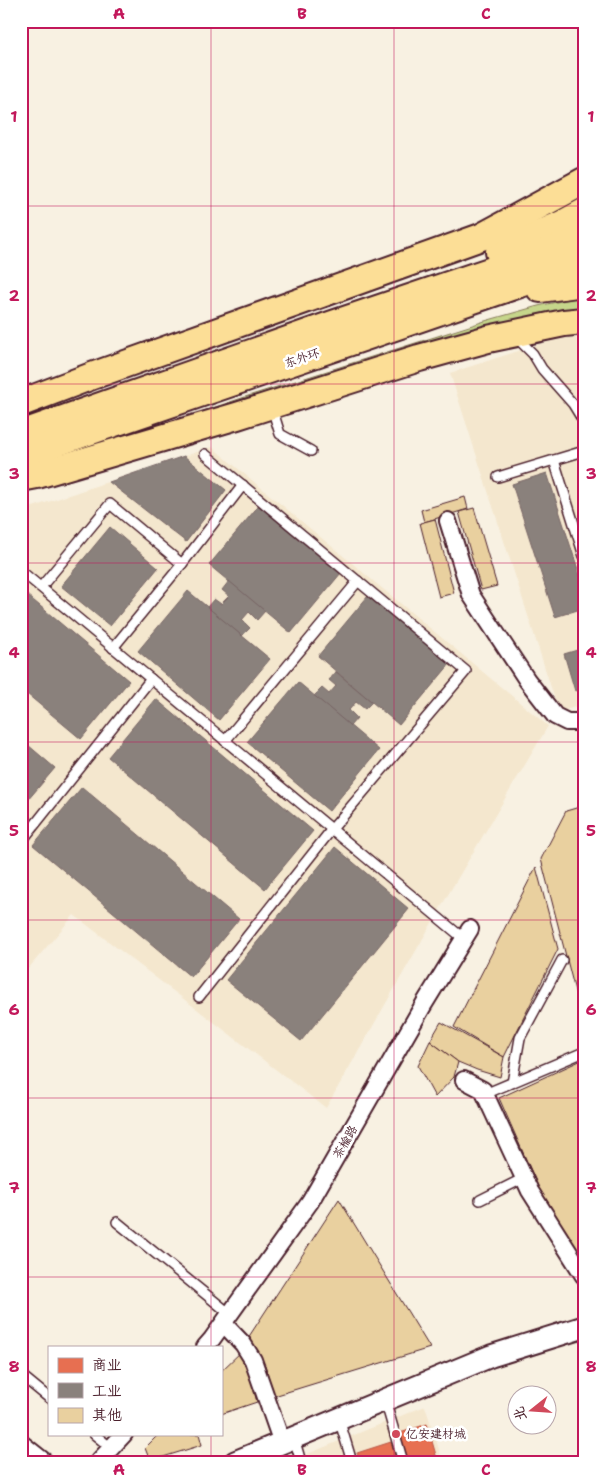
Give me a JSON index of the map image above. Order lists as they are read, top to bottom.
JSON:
{
  "streets": {
    "main road": ["东外环"],
    "street": ["茶榆路"]
  },
  "places": ["亿安建材城"],
  "legend": ["商业", "工业", "其他"],
  "north": "left",
  "grid": {
    "columns": ["A", "B", "C"],
    "rows": [
      "1",
      "2",
      "3",
      "4",
      "5",
      "6",
      "7",
      "8"
    ]
  }
}
